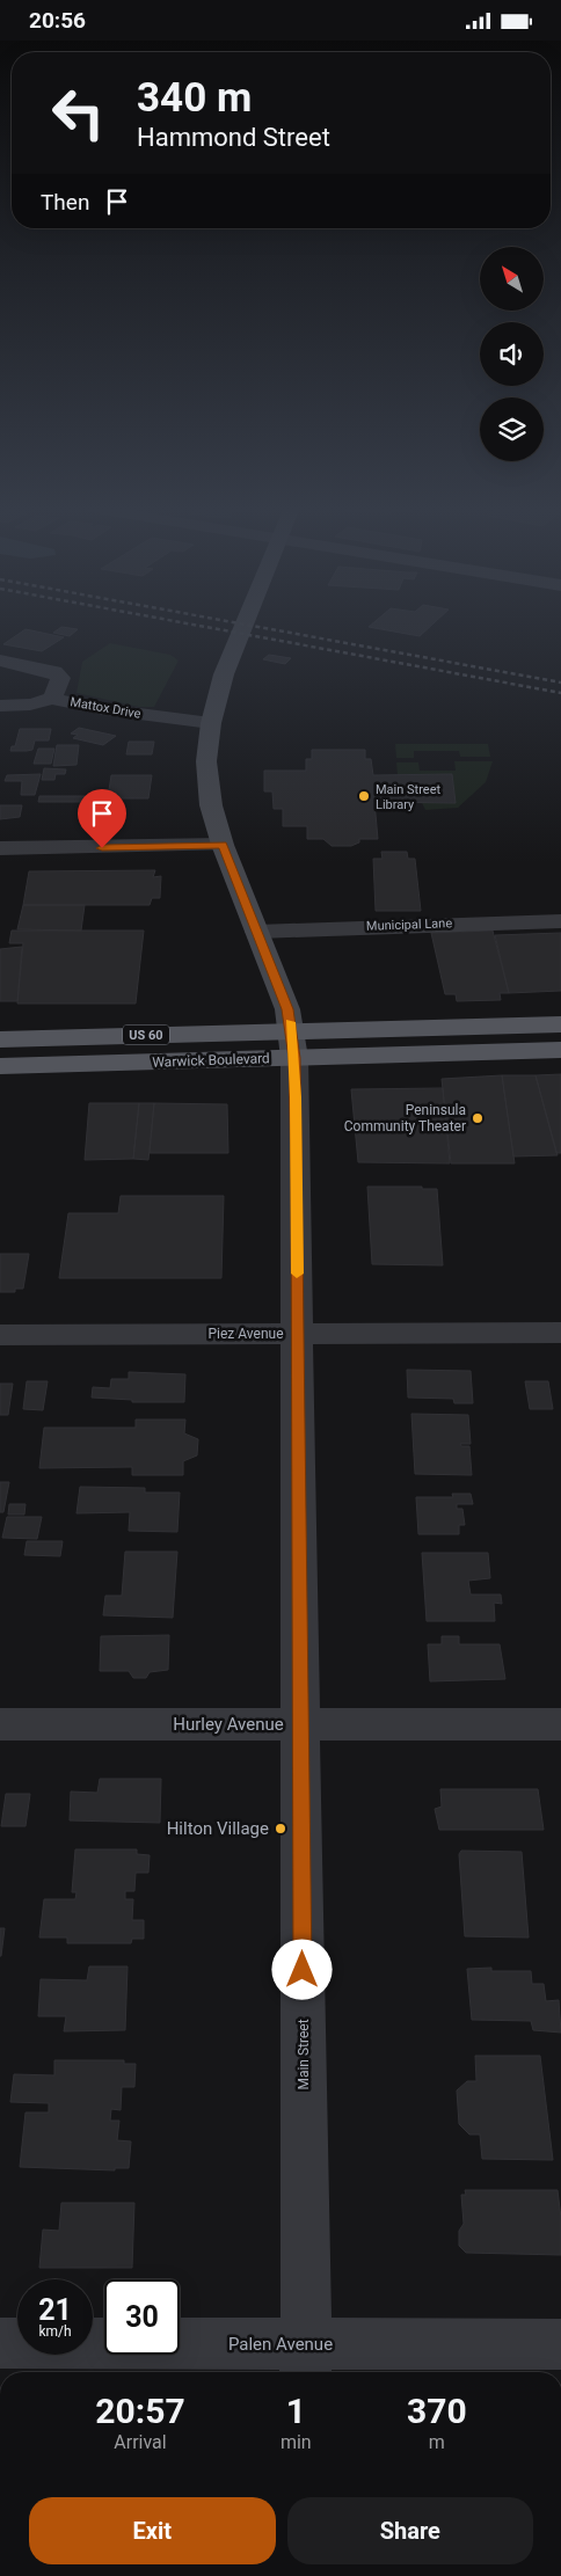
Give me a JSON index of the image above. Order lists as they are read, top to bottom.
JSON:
{
  "streets": {
    "main road": ["US 60", "Warwick Boulevard", "Main Street"],
    "street": [
      "Mattox Drive",
      "Municipal Lane",
      "Piez Avenue",
      "Hurley Avenue",
      "Palen Avenue"
    ]
  },
  "crossings": [
    ["Mattox Drive", "Main Street"],
    ["Municipal Lane", "Main Street"],
    ["Warwick Boulevard", "Main Street"],
    ["Piez Avenue", "Main Street"],
    ["Hurley Avenue", "Main Street"],
    ["Main Street", "Palen Avenue"]
  ],
  "places": ["Main Street Library", "Peninsula Community Theater", "Hilton Village"],
  "north": "top left",
  "page": {
    "status": "20:56",
    "turn": ["340 m", "Hammond Street"],
    "then": "Then",
    "speed": "21 km/h",
    "limit": "30",
    "eta": [
      "20:57",
      "Arrival",
      "1",
      "min",
      "370",
      "m"
    ],
    "buttons": ["Exit", "Share"]
  }
}
